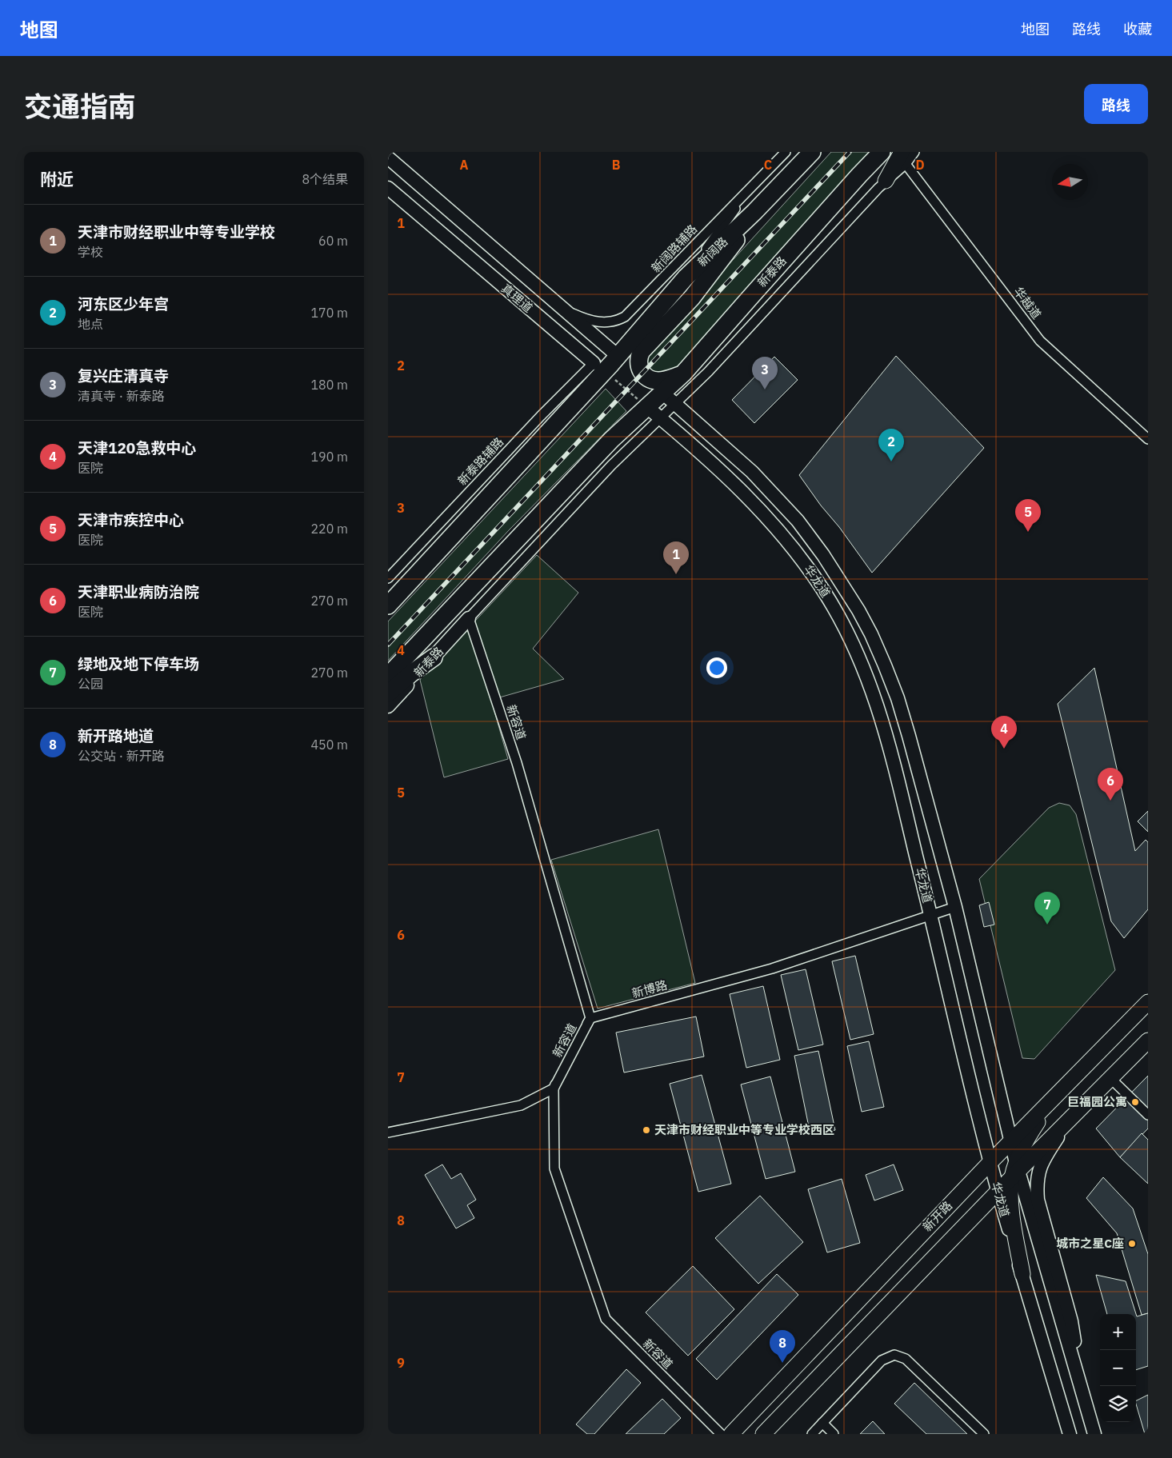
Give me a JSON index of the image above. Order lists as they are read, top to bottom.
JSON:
{
  "streets": {
    "highway": ["新阔路", "新泰路"],
    "main road": ["真理道", "华龙道", "新开路"],
    "street": [
      "新阔路辅路",
      "华越道",
      "新泰路辅路",
      "新容道",
      "新博路"
    ]
  },
  "crossings": [
    ["新阔路辅路", "真理道"],
    ["新阔路", "真理道"],
    ["新阔路", "新泰路辅路"],
    ["新泰路", "华龙道"],
    ["新泰路", "新容道"],
    ["真理道", "新泰路辅路"],
    ["华龙道", "新博路"],
    ["华龙道", "新开路"],
    ["新容道", "新博路"],
    ["新容道", "新开路"]
  ],
  "places": ["巨福园公寓", "天津市财经职业中等专业学校西区", "城市之星C座"],
  "north": "left",
  "page": {
    "header": "地图",
    "nav": ["地图", "路线", "收藏"],
    "title": "交通指南",
    "buttons": "路线",
    "heading": ["附近", "8个结果"],
    "list": [
      {
        "mark": "1",
        "name": "天津市财经职业中等专业学校",
        "note": "学校",
        "value": "60 m"
      },
      {
        "mark": "2",
        "name": "河东区少年宫",
        "note": "地点",
        "value": "170 m"
      },
      {
        "mark": "3",
        "name": "复兴庄清真寺",
        "note": "清真寺 · 新泰路",
        "value": "180 m"
      },
      {
        "mark": "4",
        "name": "天津120急救中心",
        "note": "医院",
        "value": "190 m"
      },
      {
        "mark": "5",
        "name": "天津市疾控中心",
        "note": "医院",
        "value": "220 m"
      },
      {
        "mark": "6",
        "name": "天津职业病防治院",
        "note": "医院",
        "value": "270 m"
      },
      {
        "mark": "7",
        "name": "绿地及地下停车场",
        "note": "公园",
        "value": "270 m"
      },
      {
        "mark": "8",
        "name": "新开路地道",
        "note": "公交站 · 新开路",
        "value": "450 m"
      }
    ],
    "pins": [
      "3",
      "2",
      "5",
      "1",
      "4",
      "6",
      "7",
      "8"
    ],
    "map_buttons": ["+", "−"]
  },
  "grid": {
    "columns": [
      "A",
      "B",
      "C",
      "D"
    ],
    "rows": [
      "1",
      "2",
      "3",
      "4",
      "5",
      "6",
      "7",
      "8",
      "9"
    ]
  }
}
